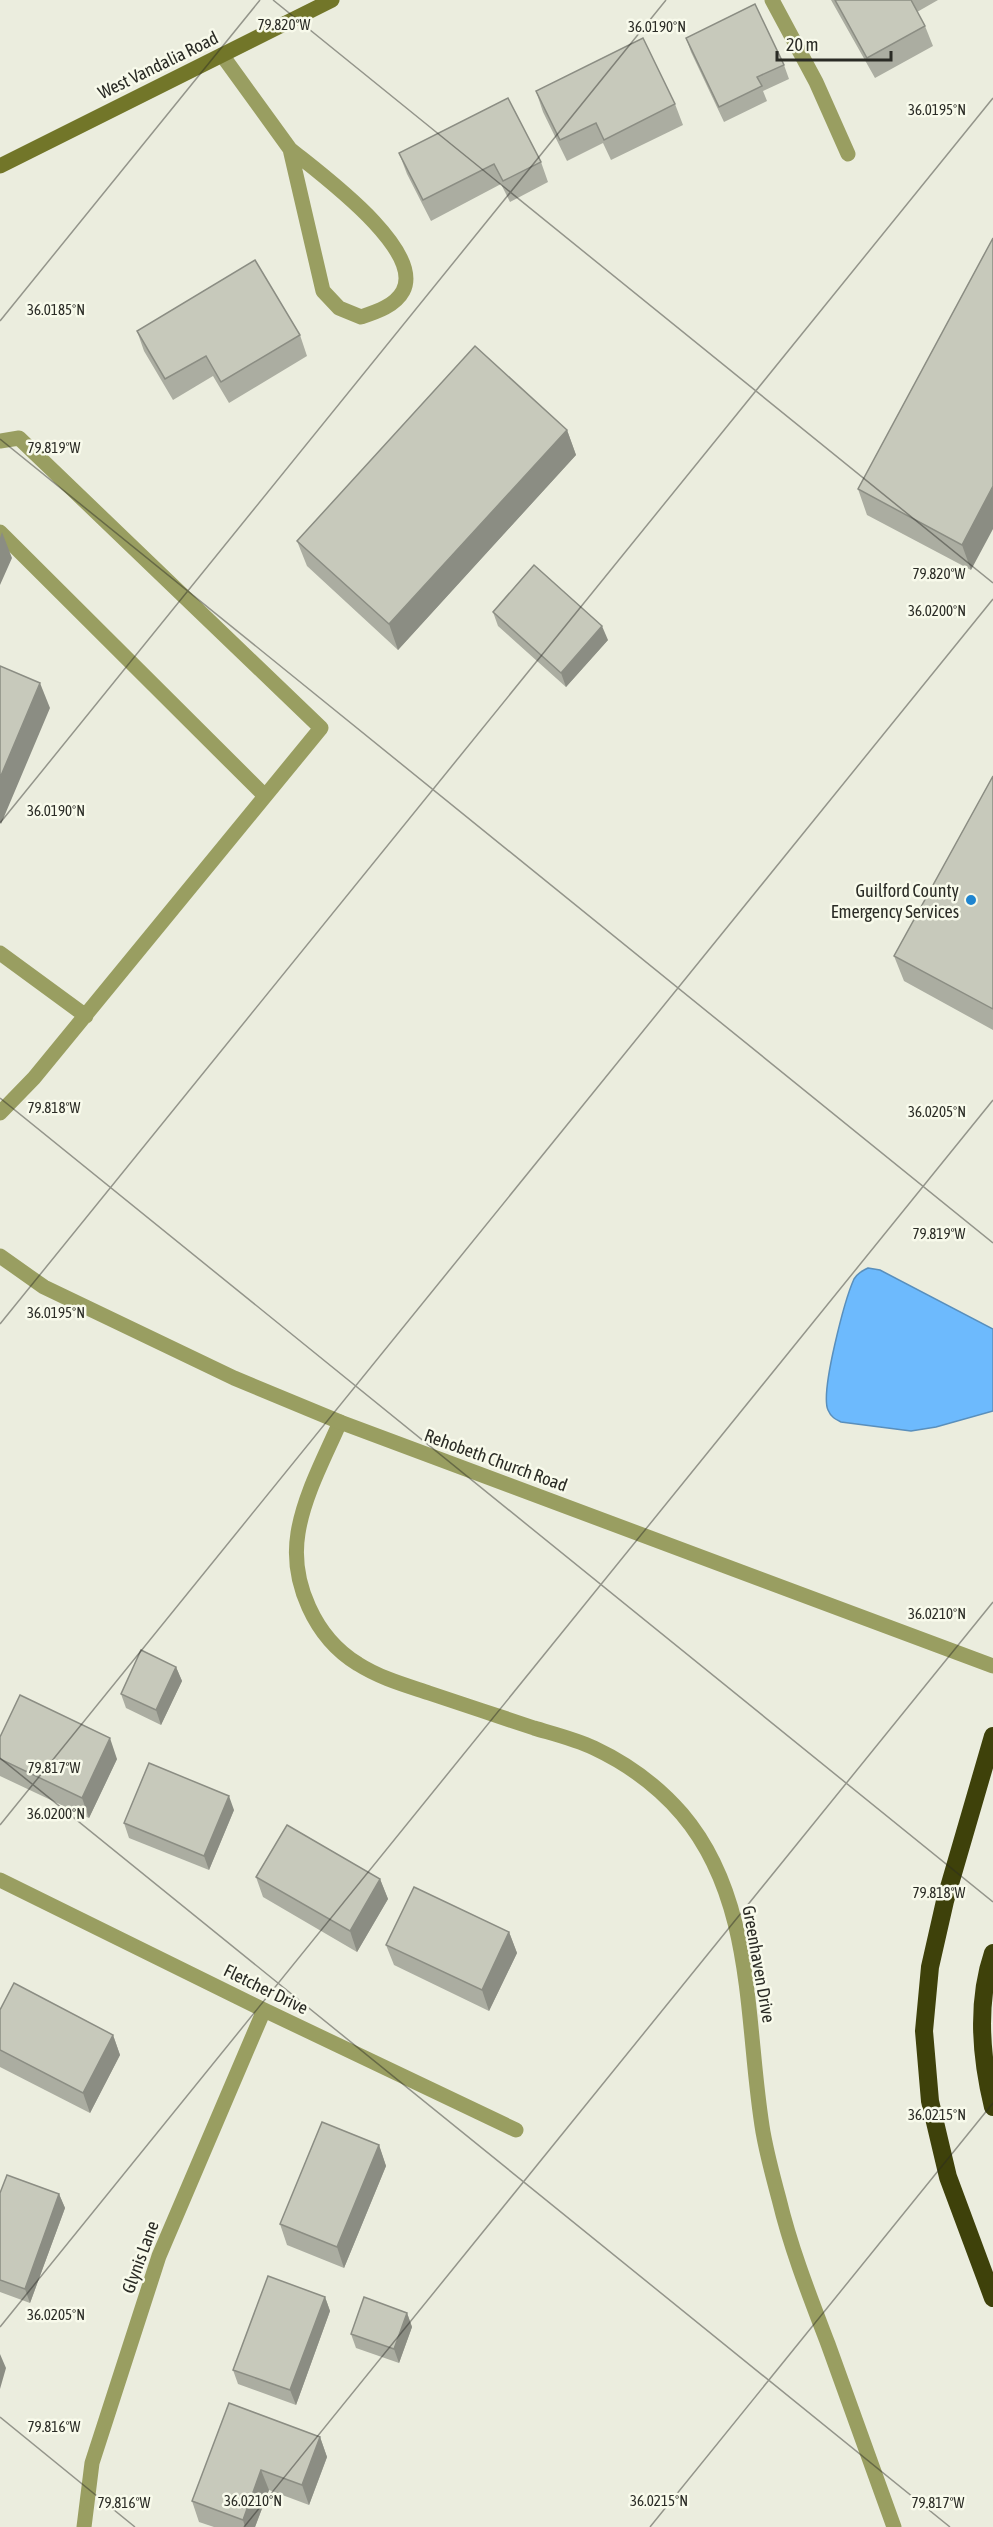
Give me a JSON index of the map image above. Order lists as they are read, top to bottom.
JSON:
{
  "streets": {
    "main road": ["West Vandalia Road"],
    "street": [
      "Rehobeth Church Road",
      "Greenhaven Drive",
      "Fletcher Drive",
      "Glynis Lane"
    ]
  },
  "crossings": [
    ["Rehobeth Church Road", "Greenhaven Drive"],
    ["Fletcher Drive", "Glynis Lane"]
  ],
  "places": ["Guilford County Emergency Services"],
  "scale_bar": "20 m",
  "coordinates": [
    "79.820°W",
    "36.0190°N",
    "36.0195°N",
    "36.0185°N",
    "79.819°W",
    "36.0200°N",
    "79.818°W",
    "36.0205°N",
    "36.0210°N",
    "79.817°W",
    "36.0215°N",
    "79.816°W"
  ]
}
